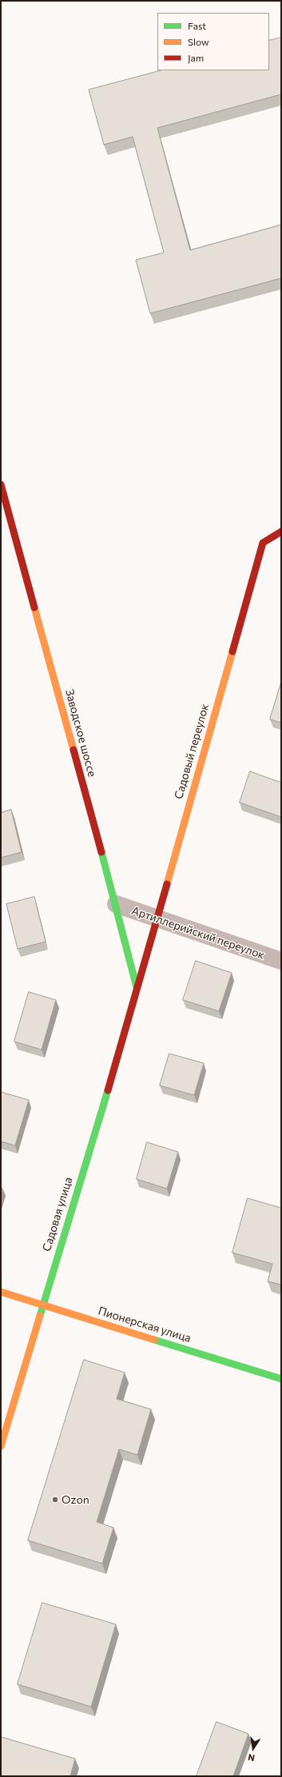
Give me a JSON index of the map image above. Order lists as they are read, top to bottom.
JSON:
{
  "streets": {
    "street": [
      "Заводское шоссе",
      "Садовый переулок",
      "Артиллерийский переулок",
      "Садовая улица",
      "Пионерская улица"
    ]
  },
  "crossings": [
    ["Заводское шоссе", "Садовый переулок"],
    ["Заводское шоссе", "Артиллерийский переулок"],
    ["Заводское шоссе", "Садовая улица"],
    ["Садовый переулок", "Артиллерийский переулок"],
    ["Садовый переулок", "Садовая улица"],
    ["Садовая улица", "Пионерская улица"]
  ],
  "places": ["Ozon"],
  "legend": ["Fast", "Slow", "Jam"],
  "north": "bottom"
}
